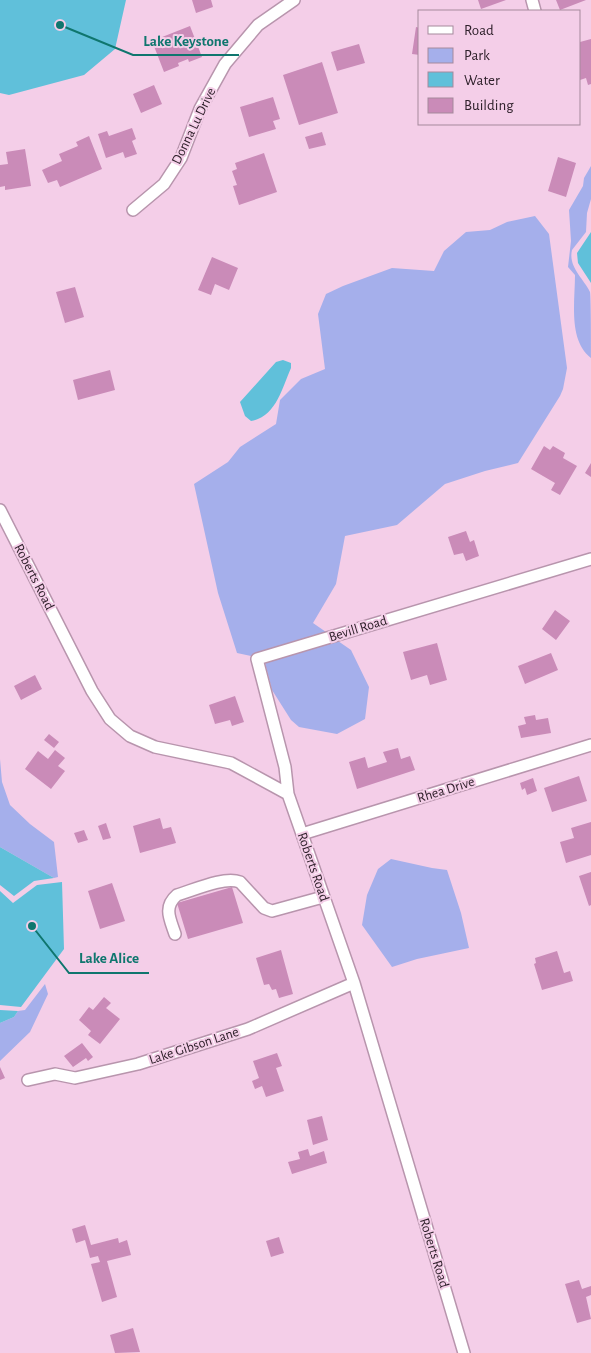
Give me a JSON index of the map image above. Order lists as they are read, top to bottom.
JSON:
{
  "streets": {
    "street": [
      "Donna Lu Drive",
      "Roberts Road",
      "Bevill Road",
      "Rhea Drive",
      "Lake Gibson Lane"
    ]
  },
  "crossings": [
    ["Roberts Road", "Bevill Road"],
    ["Roberts Road", "Rhea Drive"],
    ["Roberts Road", "Lake Gibson Lane"]
  ],
  "places": ["Lake Keystone", "Lake Alice"],
  "legend": [
    "Road",
    "Park",
    "Water",
    "Building"
  ]
}
